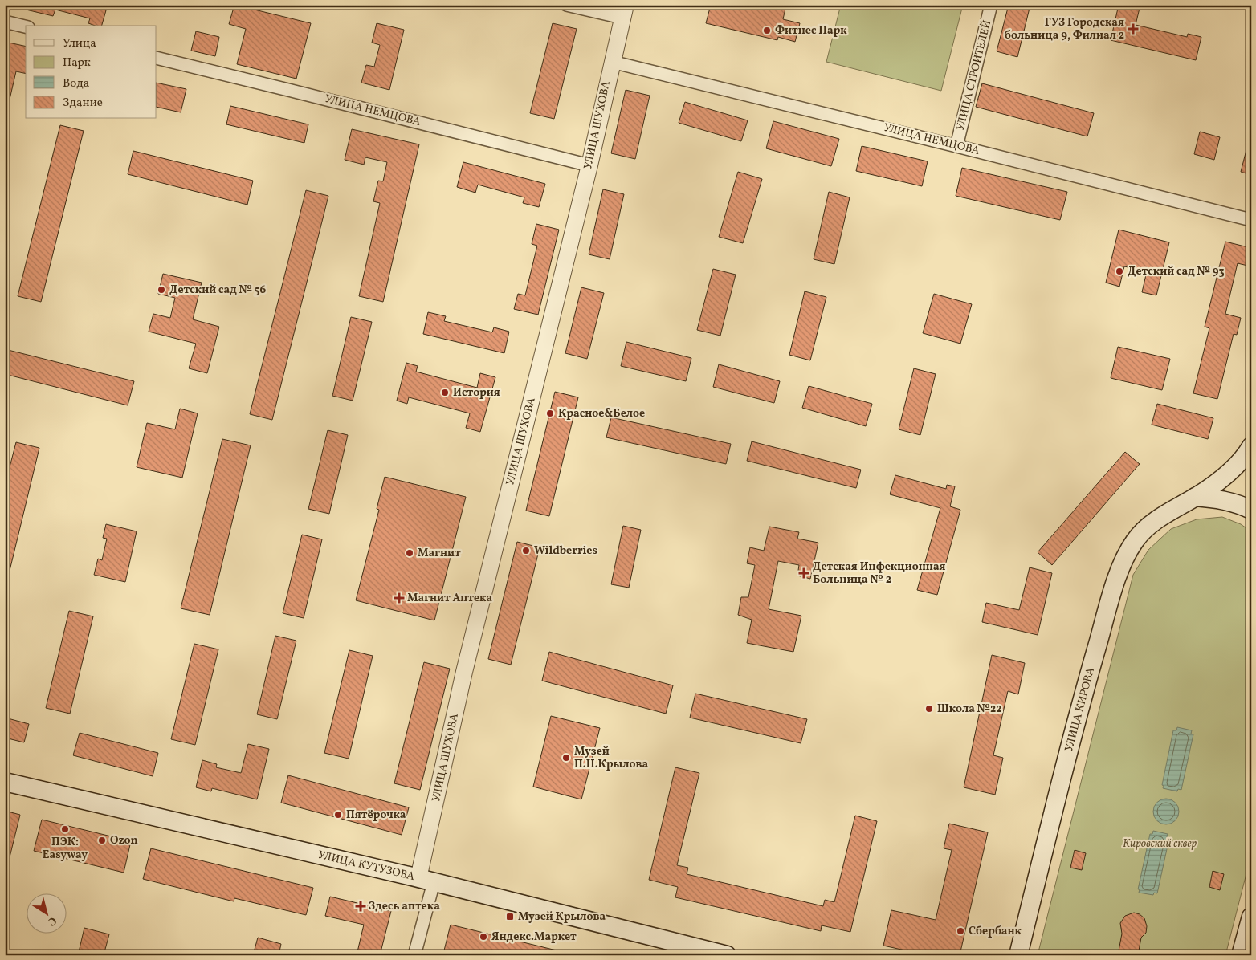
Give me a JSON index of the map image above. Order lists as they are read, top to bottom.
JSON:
{
  "streets": {
    "main road": ["УЛИЦА КИРОВА", "УЛИЦА КУТУЗОВА"],
    "street": ["УЛИЦА СТРОИТЕЛЕЙ", "УЛИЦА НЕМЦОВА", "УЛИЦА ШУХОВА"]
  },
  "crossings": [
    ["УЛИЦА СТРОИТЕЛЕЙ", "УЛИЦА НЕМЦОВА"],
    ["УЛИЦА НЕМЦОВА", "УЛИЦА ШУХОВА"],
    ["УЛИЦА ШУХОВА", "УЛИЦА КУТУЗОВА"]
  ],
  "parks": ["Кировский сквер"],
  "places": {
    "health": [
      "ГУЗ Городская больница 9, Филиал 2",
      "Детская Инфекционная Больница № 2",
      "Магнит Аптека",
      "Здесь аптека"
    ],
    "other": [
      "Фитнес Парк",
      "Детский сад № 93",
      "Детский сад № 56",
      "История",
      "Красное&Белое",
      "Wildberries",
      "Магнит",
      "Школа №22",
      "Музей П.Н.Крылова",
      "Пятёрочка",
      "ПЭК: Easyway",
      "Ozon",
      "Сбербанк",
      "Яндекс.Маркет"
    ],
    "transit": ["Музей Крылова"]
  },
  "legend": [
    "Улица",
    "Парк",
    "Вода",
    "Здание"
  ],
  "north": "bottom right"
}
